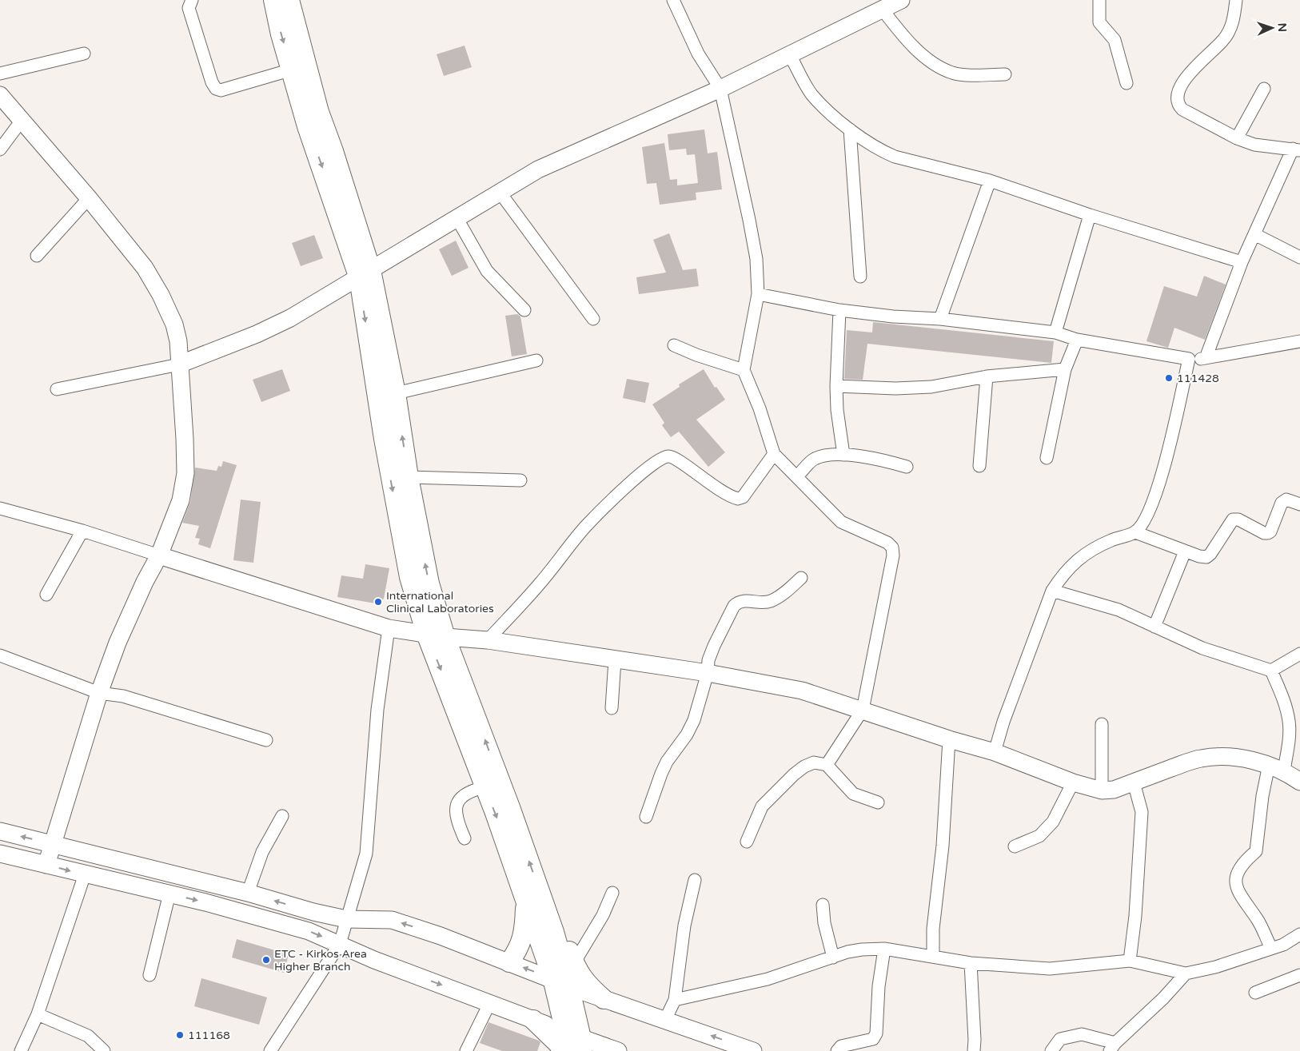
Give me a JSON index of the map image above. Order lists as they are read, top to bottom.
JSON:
{
  "places": [
    "111428",
    "International Clinical Laboratories",
    "ETC - Kirkos Area Higher Branch",
    "111168"
  ],
  "north": "right"
}
